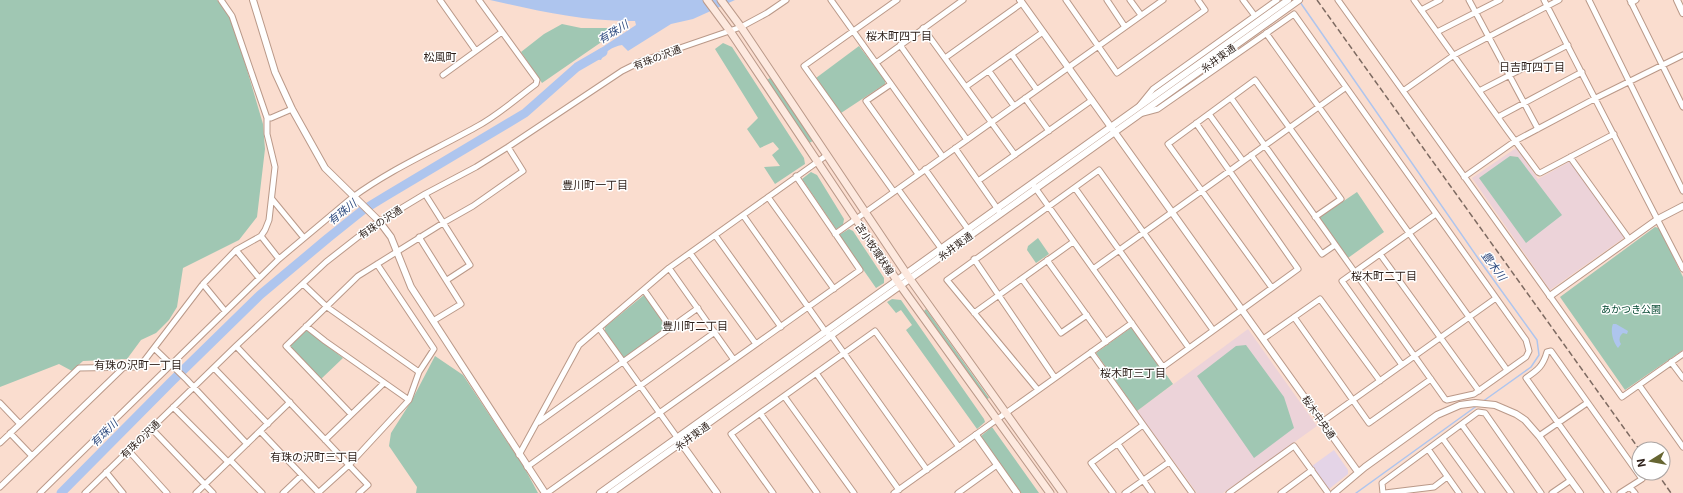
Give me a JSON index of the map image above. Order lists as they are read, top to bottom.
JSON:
{
  "streets": {
    "main road": ["苫小牧環状線"],
    "street": ["有珠の沢通", "糸井東通", "桜木中央通"]
  },
  "crossings": [
    ["有珠の沢通", "苫小牧環状線"],
    ["糸井東通", "苫小牧環状線"],
    ["糸井東通", "桜木中央通"]
  ],
  "districts": [
    "桜木町四丁目",
    "松風町",
    "日吉町四丁目",
    "豊川町一丁目",
    "桜木町二丁目",
    "豊川町二丁目",
    "有珠の沢町一丁目",
    "桜木町三丁目",
    "有珠の沢町三丁目"
  ],
  "water": ["有珠川", "豊木川"],
  "parks": ["あかつき公園"],
  "north": "left"
}
